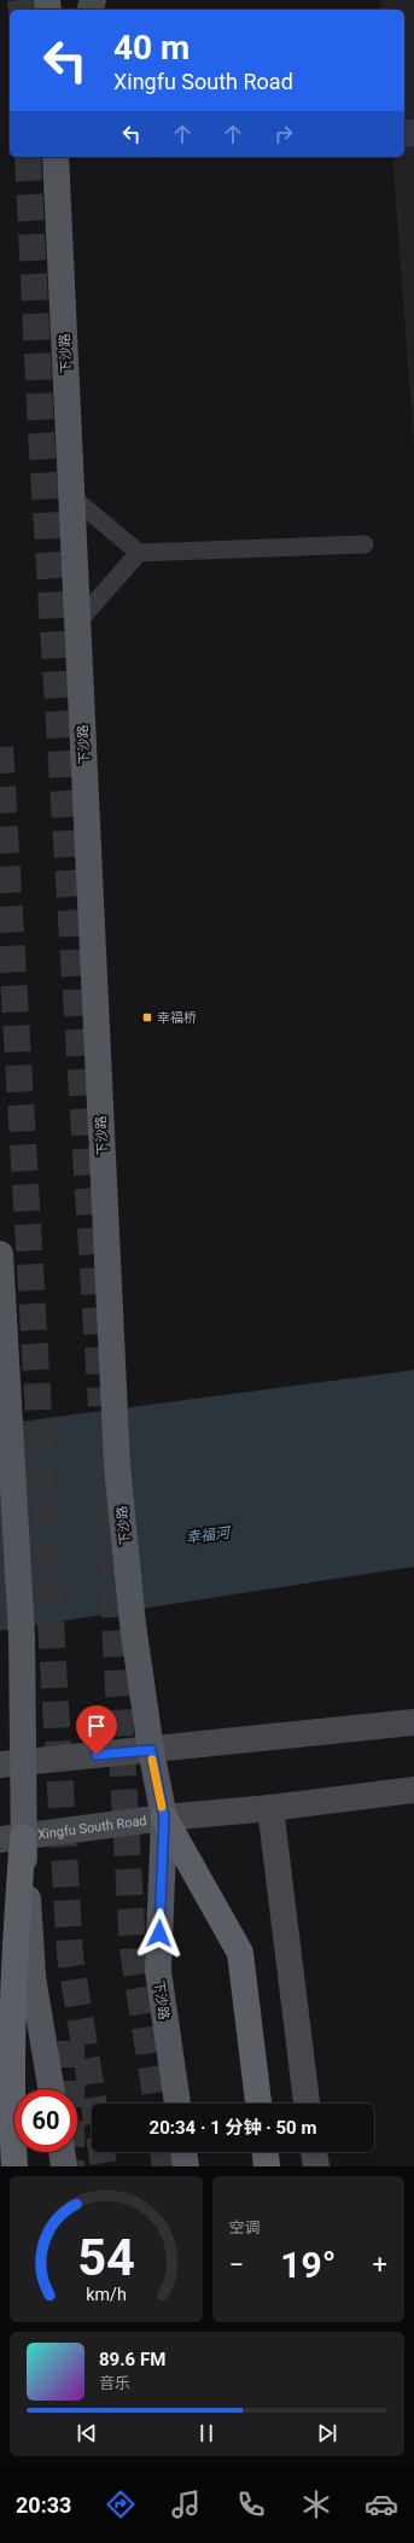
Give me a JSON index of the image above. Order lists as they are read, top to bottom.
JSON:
{
  "streets": {
    "main road": ["下沙路", "Xingfu South Road"]
  },
  "crossings": [
    ["下沙路", "Xingfu South Road"]
  ],
  "water": ["幸福河"],
  "places": {
    "transit": ["幸福桥"]
  },
  "page": {
    "turn": ["40 m", "Xingfu South Road"],
    "limit": "60",
    "trip": "20:34 · 1 分钟 · 50 m",
    "tile": "空调",
    "heat": ["−", "19°", "+"],
    "song": ["89.6 FM", "音乐"],
    "tabs": "20:33",
    "gauge": ["54", "km/h"]
  }
}
